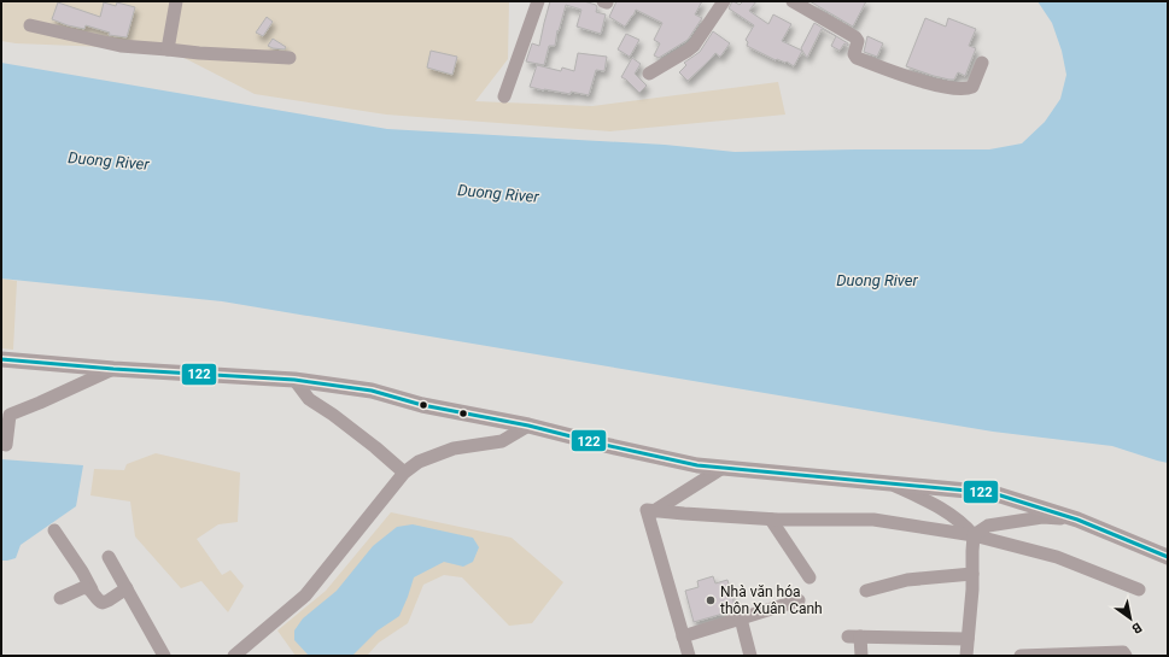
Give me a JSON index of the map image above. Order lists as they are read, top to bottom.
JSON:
{
  "water": ["Duong River"],
  "places": ["Nhà văn hóa thôn Xuân Canh"],
  "lines": ["transit line 122"],
  "north": "bottom right"
}
